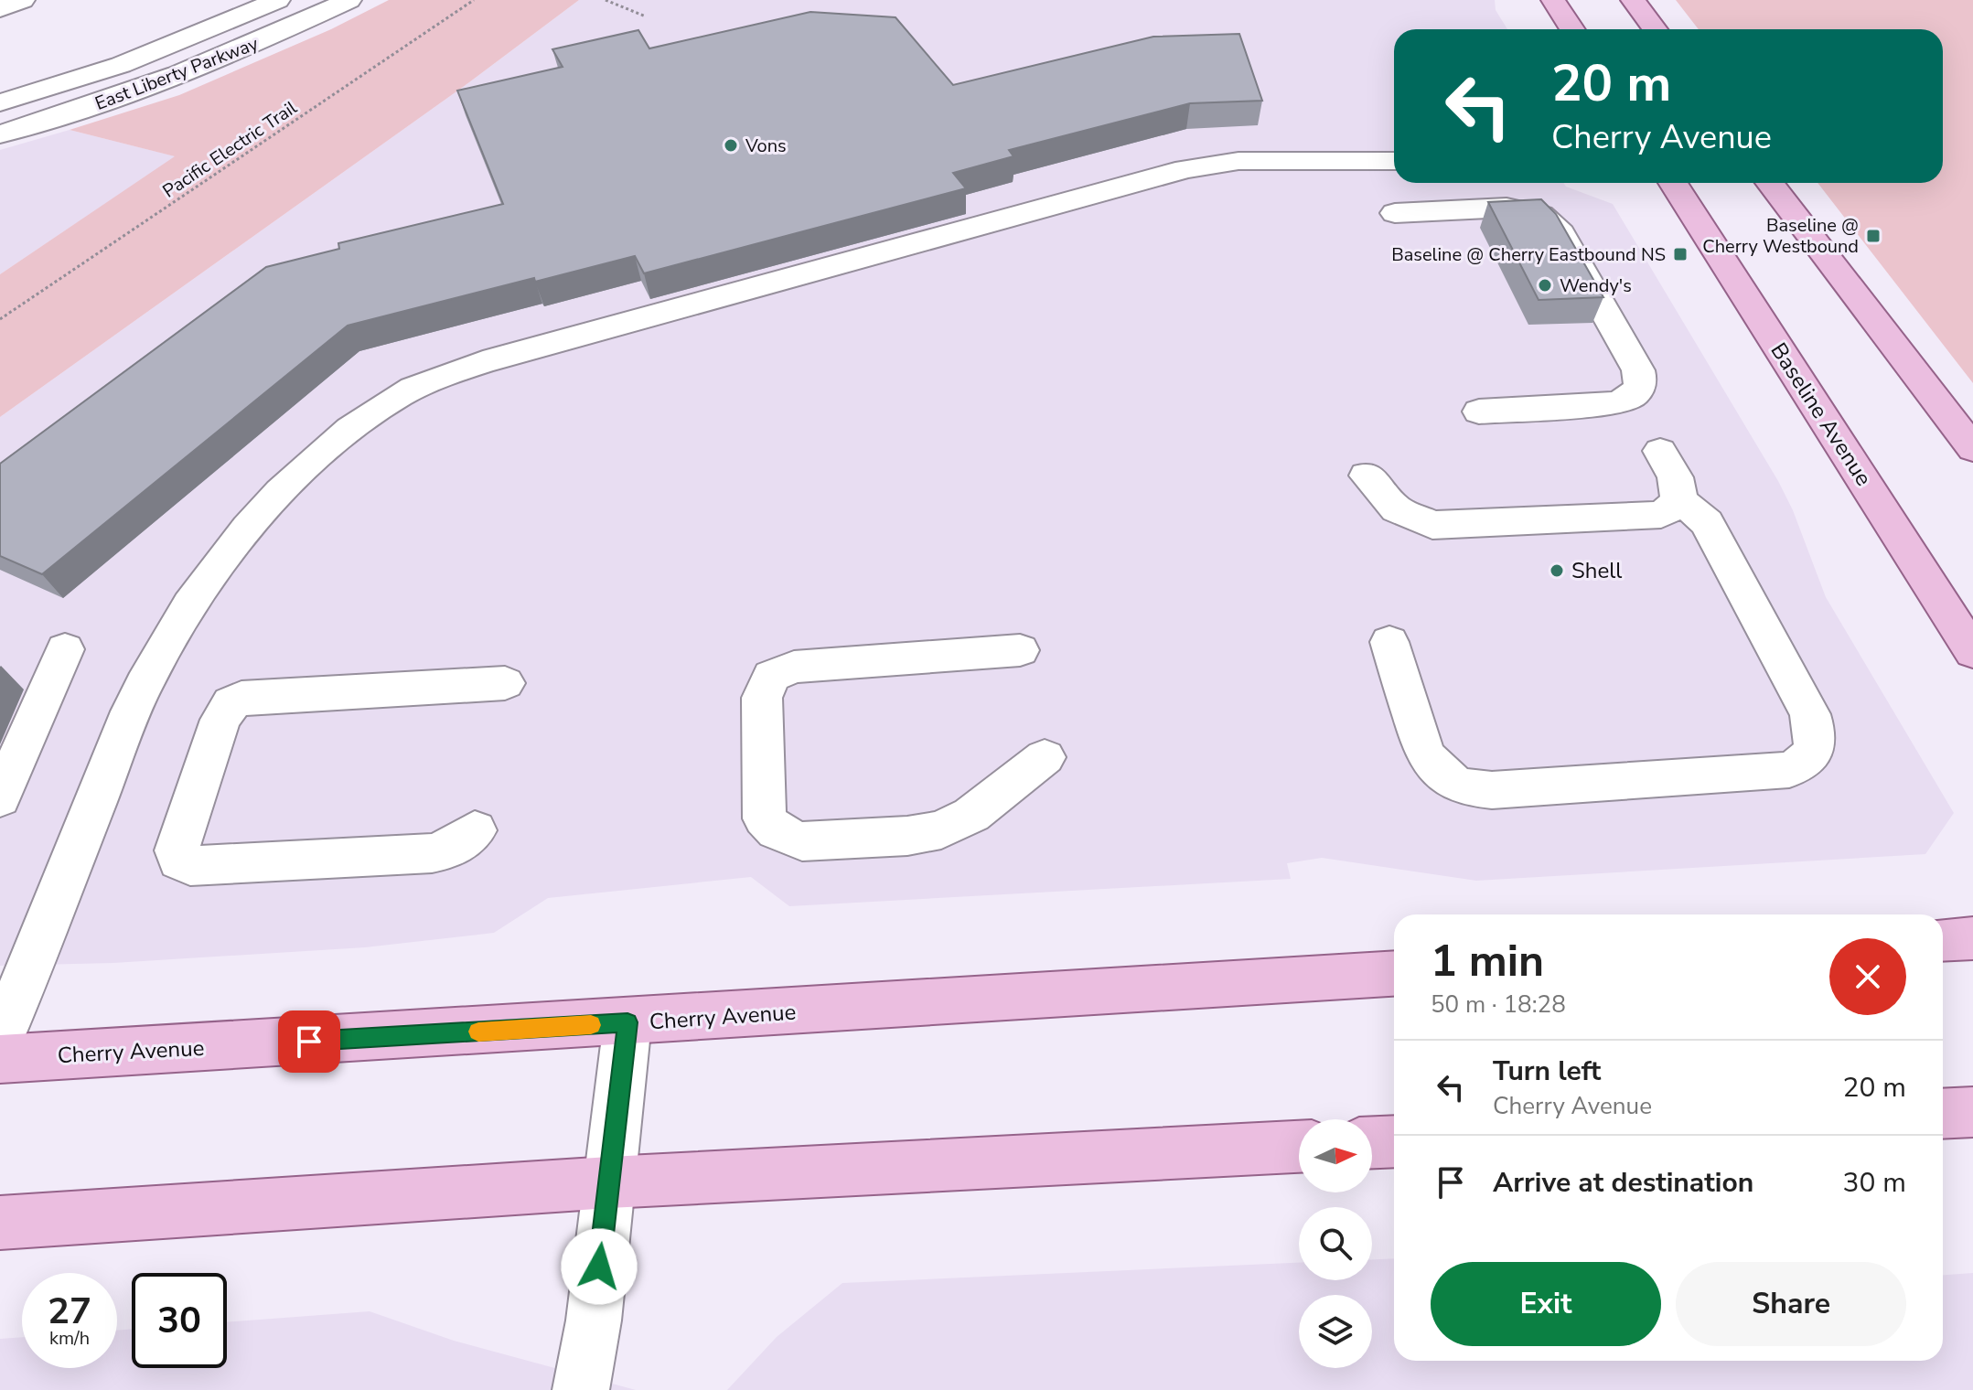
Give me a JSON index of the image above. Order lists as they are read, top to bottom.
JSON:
{
  "streets": {
    "main road": ["Baseline Avenue", "Cherry Avenue"],
    "street": ["East Liberty Parkway"],
    "path": ["Pacific Electric Trail"]
  },
  "places": {
    "other": ["Vons", "Wendy's", "Shell"],
    "transit": ["Baseline @ Cherry Westbound", "Baseline @ Cherry Eastbound NS"]
  },
  "north": "right",
  "page": {
    "turn": ["20 m", "Cherry Avenue"],
    "heading": ["1 min", "50 m · 18:28"],
    "list": [
      {
        "name": "Turn left",
        "note": "Cherry Avenue",
        "value": "20 m"
      },
      {
        "name": "Arrive at destination",
        "value": "30 m"
      }
    ],
    "buttons": ["Exit", "Share"],
    "speed": "27 km/h",
    "limit": "30"
  }
}
